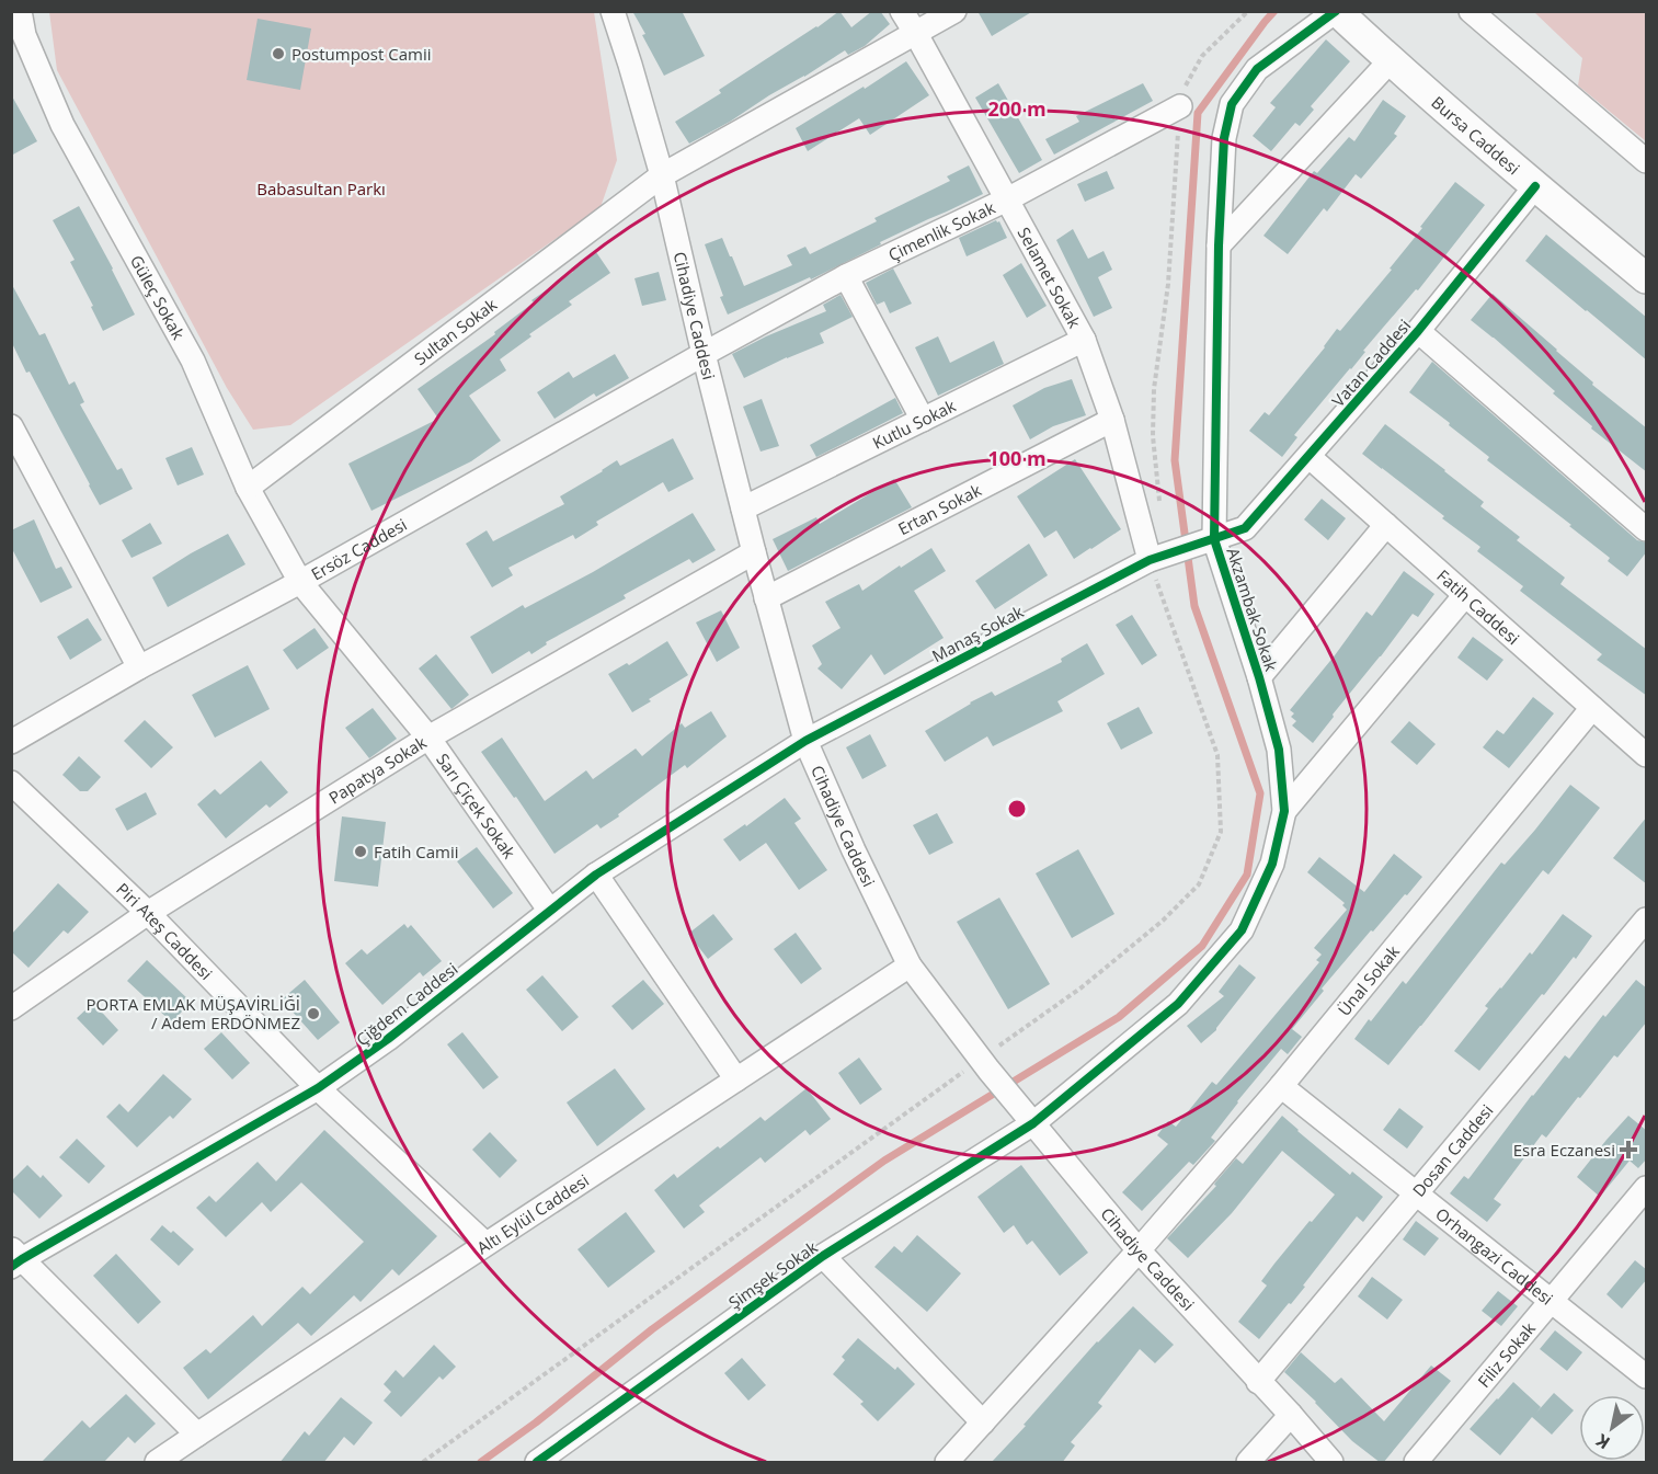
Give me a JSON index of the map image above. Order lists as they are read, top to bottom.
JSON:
{
  "streets": {
    "main road": ["Bursa Caddesi"],
    "street": [
      "Çimenlik Sokak",
      "Selamet Sokak",
      "Güleç Sokak",
      "Cihadiye Caddesi",
      "Sultan Sokak",
      "Vatan Caddesi",
      "Kutlu Sokak",
      "Ertan Sokak",
      "Ersöz Caddesi",
      "Fatih Caddesi",
      "Akzambak Sokak",
      "Manaş Sokak",
      "Papatya Sokak",
      "Sarı Çiçek Sokak",
      "Piri Ateş Caddesi",
      "Ünal Sokak",
      "Çiğdem Caddesi",
      "Dosan Caddesi",
      "Altı Eylül Caddesi",
      "Orhangazi Caddesi",
      "Şimşek Sokak",
      "Filiz Sokak"
    ]
  },
  "crossings": [
    ["Bursa Caddesi", "Vatan Caddesi"],
    ["Bursa Caddesi", "Akzambak Sokak"],
    ["Çimenlik Sokak", "Selamet Sokak"],
    ["Çimenlik Sokak", "Cihadiye Caddesi"],
    ["Çimenlik Sokak", "Ersöz Caddesi"],
    ["Selamet Sokak", "Sultan Sokak"],
    ["Selamet Sokak", "Kutlu Sokak"],
    ["Selamet Sokak", "Ertan Sokak"],
    ["Selamet Sokak", "Manaş Sokak"],
    ["Güleç Sokak", "Sultan Sokak"],
    ["Güleç Sokak", "Ersöz Caddesi"],
    ["Güleç Sokak", "Sarı Çiçek Sokak"],
    ["Cihadiye Caddesi", "Sultan Sokak"],
    ["Cihadiye Caddesi", "Kutlu Sokak"],
    ["Cihadiye Caddesi", "Ertan Sokak"],
    ["Cihadiye Caddesi", "Ersöz Caddesi"],
    ["Cihadiye Caddesi", "Akzambak Sokak"],
    ["Cihadiye Caddesi", "Manaş Sokak"],
    ["Cihadiye Caddesi", "Papatya Sokak"],
    ["Cihadiye Caddesi", "Ünal Sokak"],
    ["Cihadiye Caddesi", "Çiğdem Caddesi"],
    ["Cihadiye Caddesi", "Dosan Caddesi"],
    ["Cihadiye Caddesi", "Altı Eylül Caddesi"],
    ["Cihadiye Caddesi", "Şimşek Sokak"],
    ["Vatan Caddesi", "Fatih Caddesi"],
    ["Vatan Caddesi", "Akzambak Sokak"],
    ["Vatan Caddesi", "Manaş Sokak"],
    ["Ersöz Caddesi", "Sarı Çiçek Sokak"],
    ["Fatih Caddesi", "Ünal Sokak"],
    ["Akzambak Sokak", "Manaş Sokak"],
    ["Akzambak Sokak", "Şimşek Sokak"],
    ["Manaş Sokak", "Çiğdem Caddesi"],
    ["Papatya Sokak", "Sarı Çiçek Sokak"],
    ["Papatya Sokak", "Piri Ateş Caddesi"],
    ["Sarı Çiçek Sokak", "Çiğdem Caddesi"],
    ["Piri Ateş Caddesi", "Çiğdem Caddesi"],
    ["Piri Ateş Caddesi", "Altı Eylül Caddesi"],
    ["Ünal Sokak", "Orhangazi Caddesi"],
    ["Dosan Caddesi", "Orhangazi Caddesi"],
    ["Orhangazi Caddesi", "Filiz Sokak"]
  ],
  "parks": ["Babasultan Parkı"],
  "places": {
    "other": ["Postumpost Camii", "Fatih Camii", "PORTA EMLAK MÜŞAVİRLİĞİ / Adem ERDÖNMEZ"],
    "health": ["Esra Eczanesi"]
  },
  "north": "bottom left",
  "rings": ["200 m", "100 m"]
}
